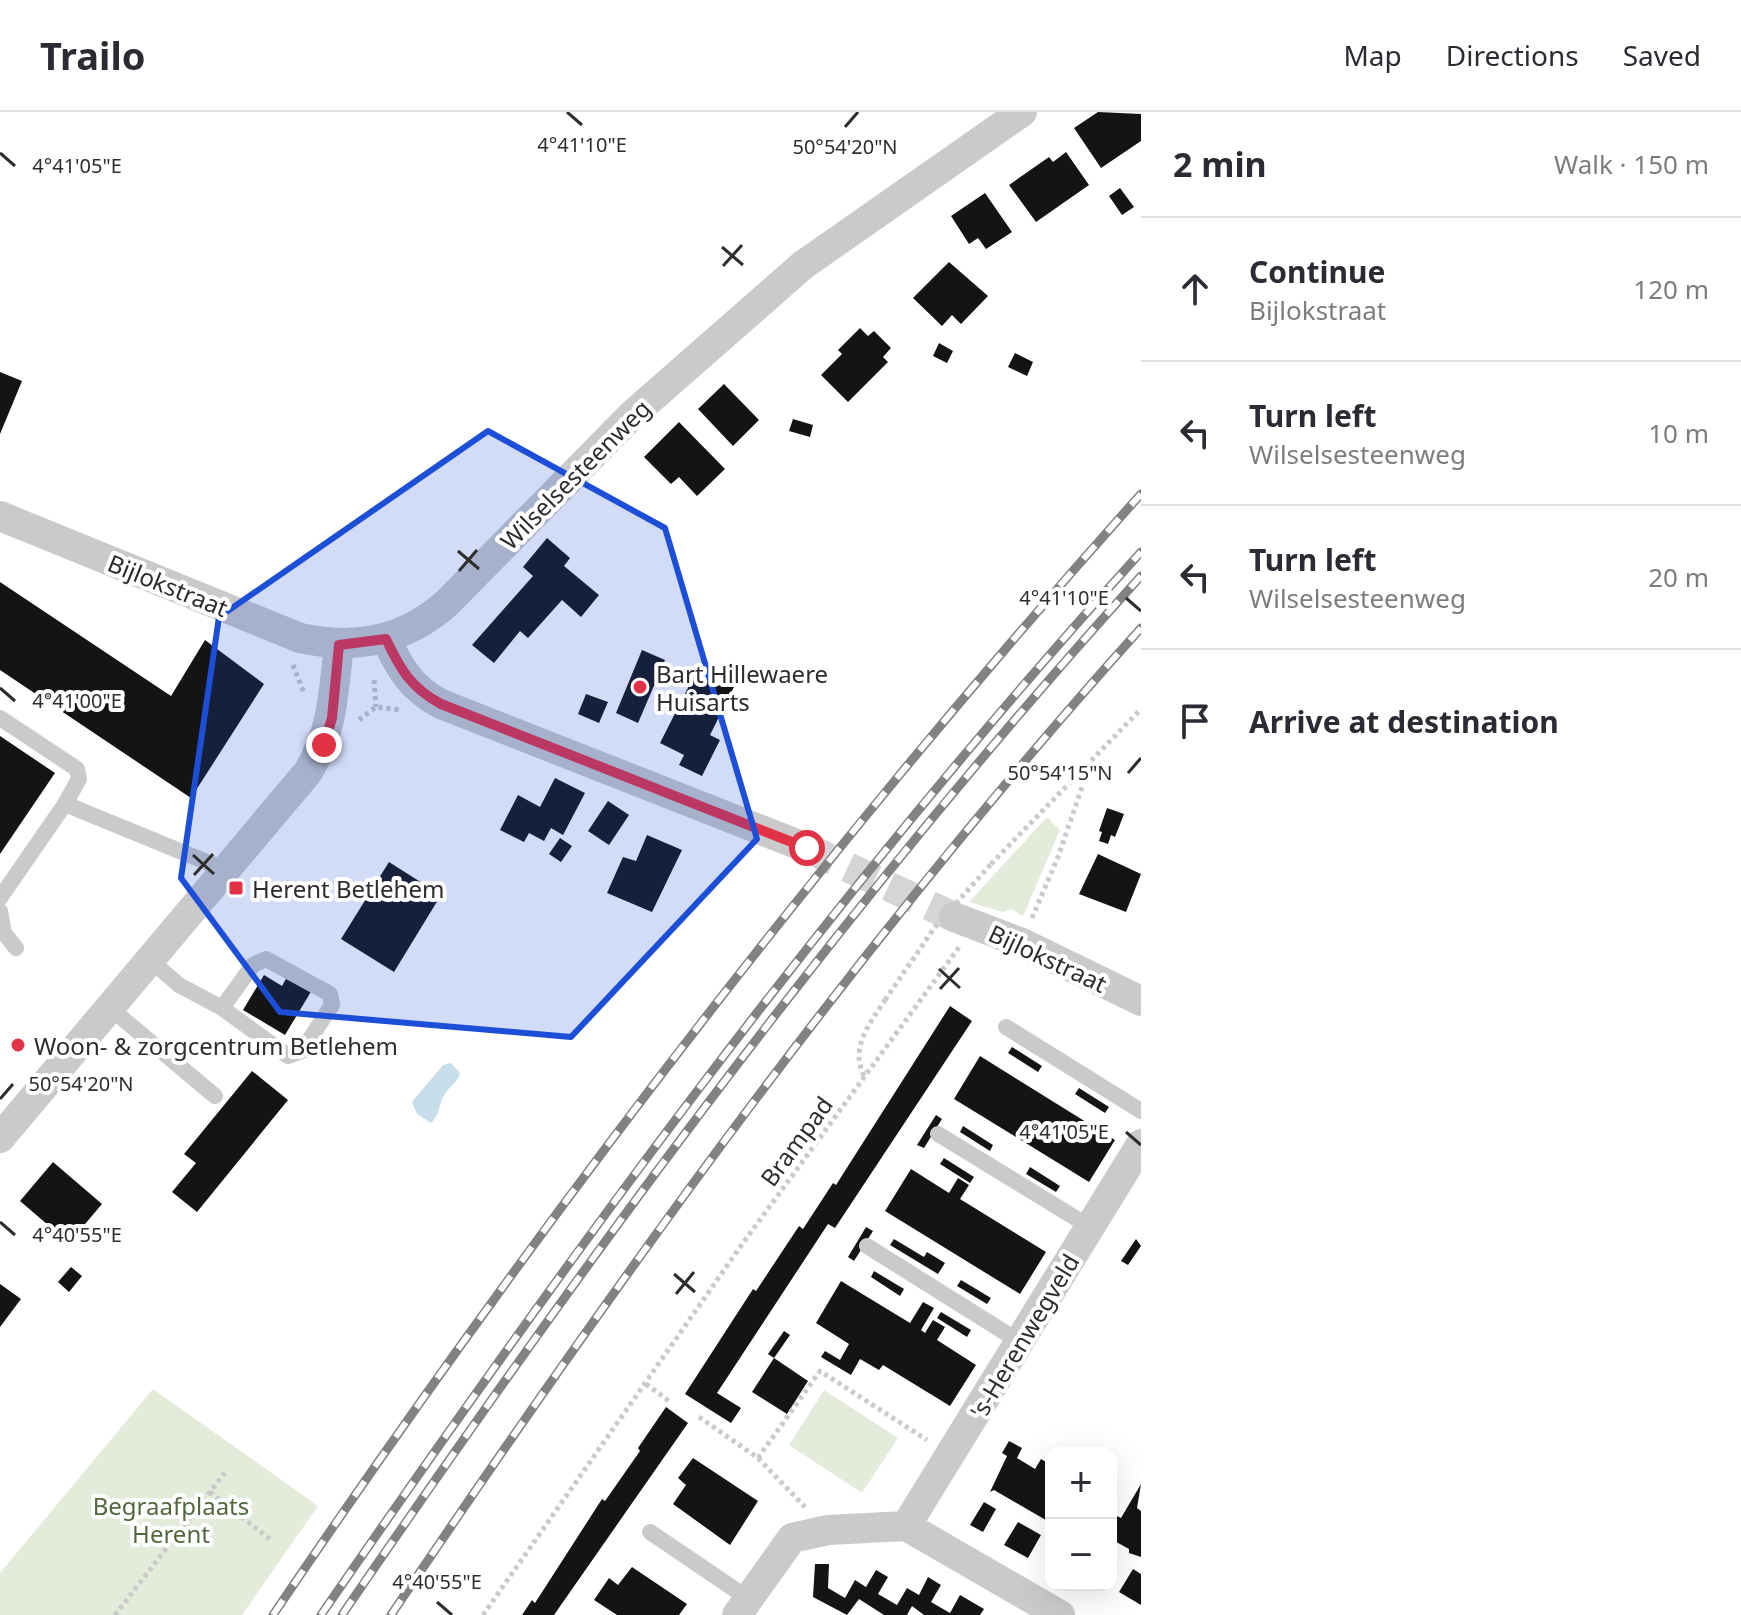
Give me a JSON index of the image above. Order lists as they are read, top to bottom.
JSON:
{
  "streets": {
    "street": ["Wilselsesteenweg", "Bijlokstraat", "'s-Herenwegveld"],
    "path": ["Brampad"]
  },
  "crossings": [
    ["Wilselsesteenweg", "Bijlokstraat"],
    ["Bijlokstraat", "Brampad"]
  ],
  "parks": ["Begraafplaats Herent"],
  "places": {
    "other": ["Bart Hillewaere Huisarts", "Woon- & zorgcentrum Betlehem"],
    "transit": ["Herent Betlehem"]
  },
  "page": {
    "header": "Trailo",
    "nav": ["Map", "Directions", "Saved"],
    "heading": ["2 min", "Walk · 150 m"],
    "list": [
      ["Continue", "Bijlokstraat", "120 m"],
      ["Turn left", "Wilselsesteenweg", "10 m"],
      ["Turn left", "Wilselsesteenweg", "20 m"],
      "Arrive at destination"
    ],
    "map_buttons": ["+", "−"]
  },
  "coordinates": [
    "4°41'10\"E",
    "50°54'20\"N",
    "4°41'05\"E",
    "4°41'00\"E",
    "50°54'15\"N",
    "4°40'55\"E"
  ]
}
